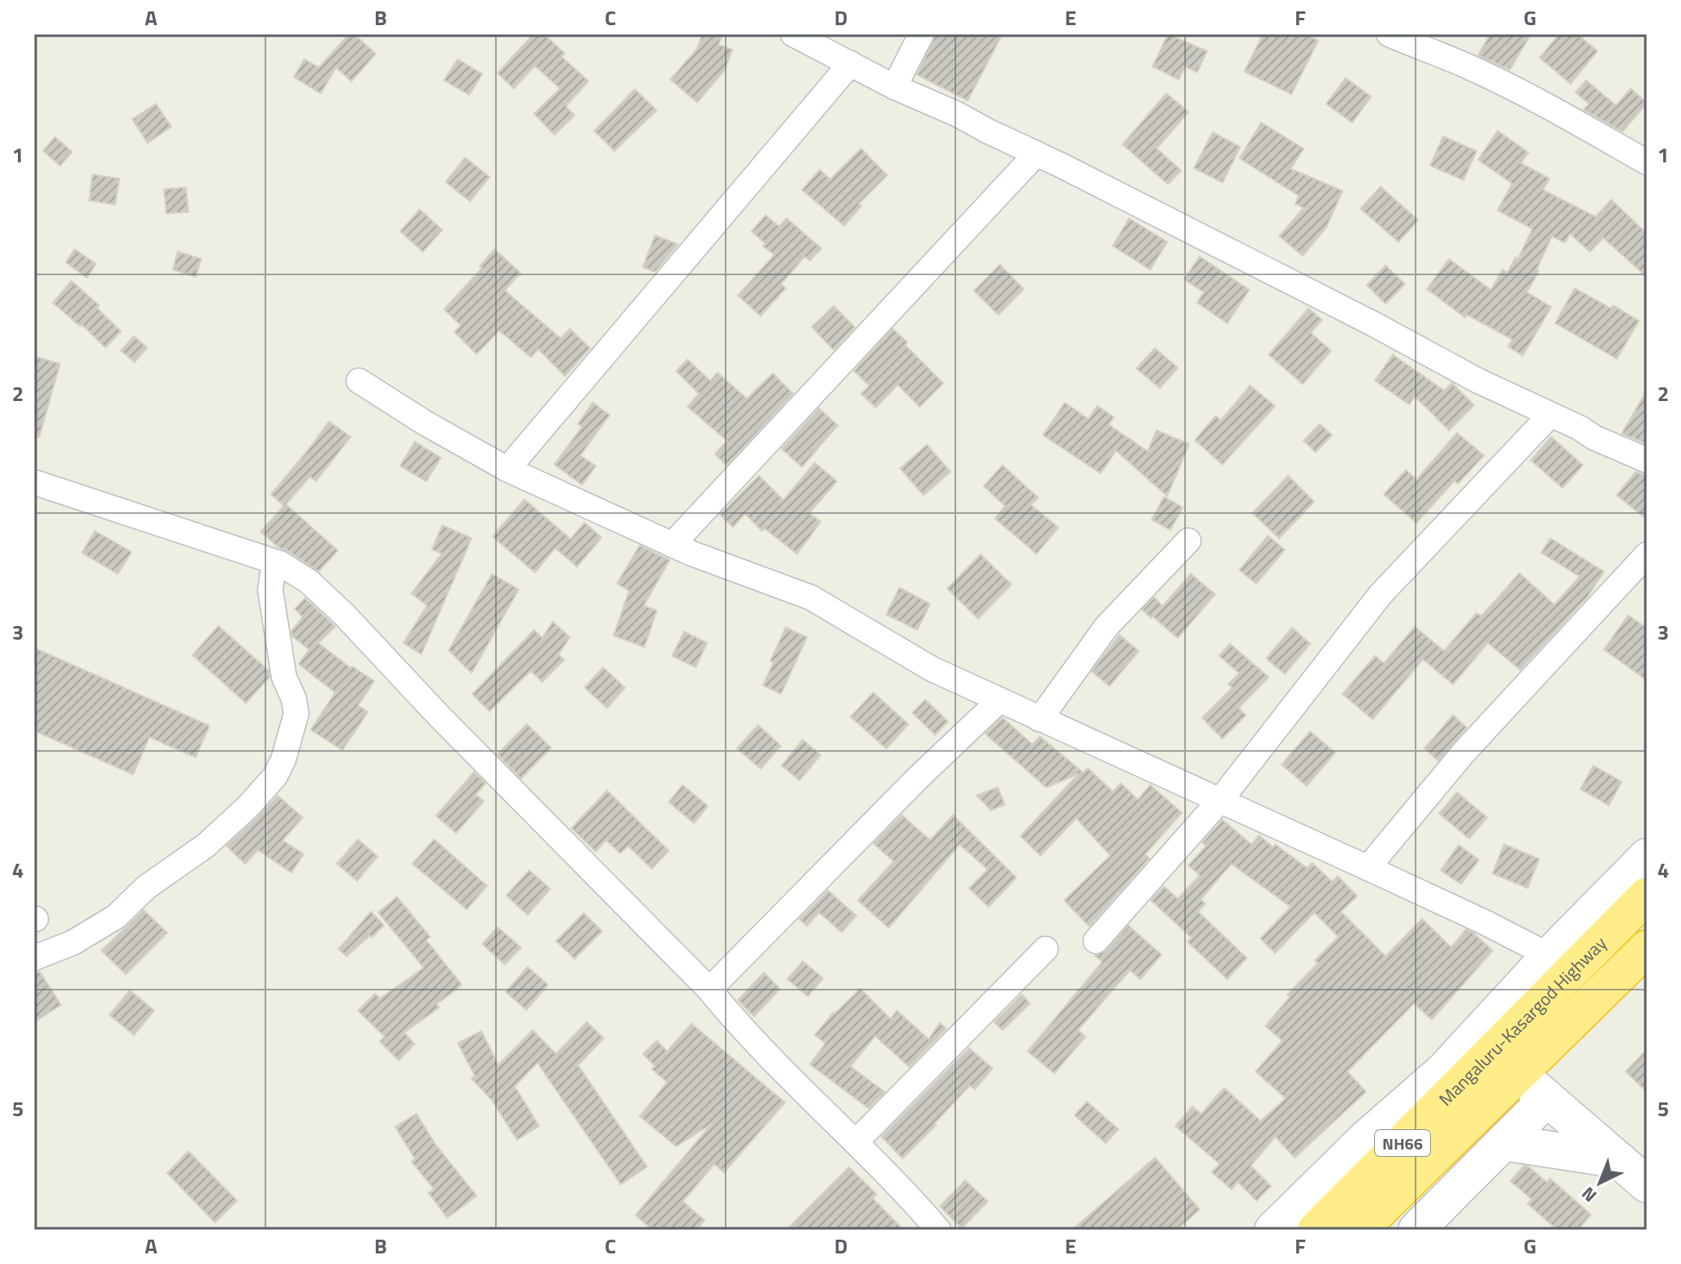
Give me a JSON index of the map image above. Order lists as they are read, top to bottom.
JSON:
{
  "streets": {
    "highway": ["Mangaluru-Kasargod Highway", "NH66"]
  },
  "north": "bottom left",
  "grid": {
    "columns": [
      "A",
      "B",
      "C",
      "D",
      "E",
      "F",
      "G"
    ],
    "rows": [
      "1",
      "2",
      "3",
      "4",
      "5"
    ]
  }
}
